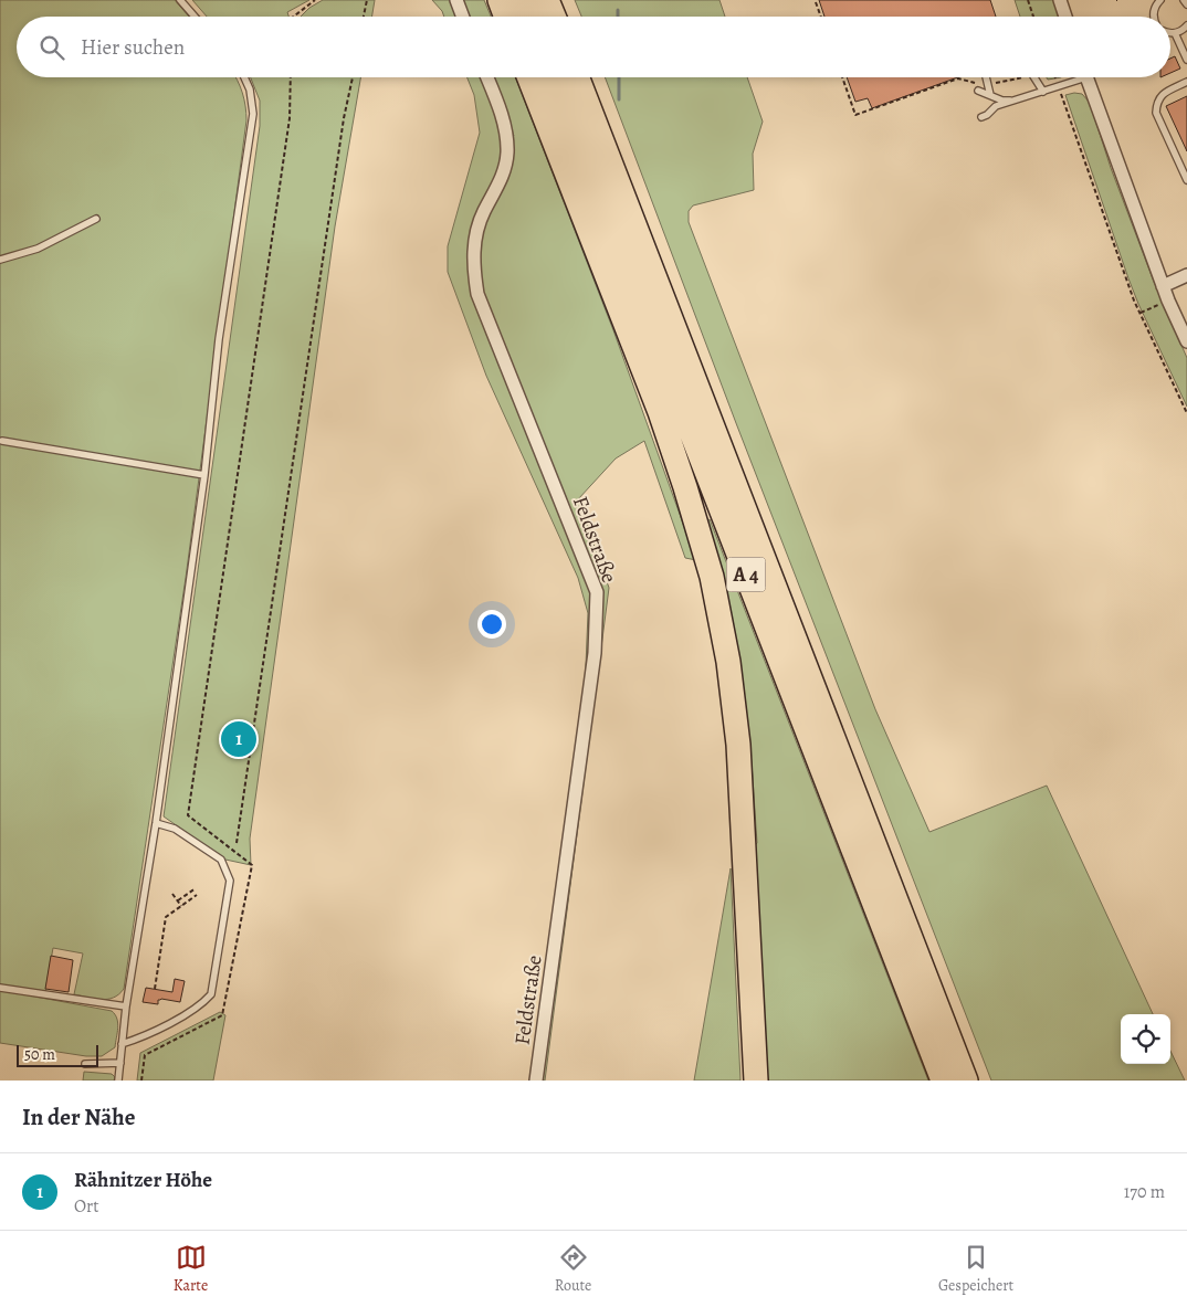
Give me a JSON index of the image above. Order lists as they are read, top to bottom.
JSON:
{
  "streets": {
    "highway": ["A 4"],
    "street": ["Feldstraße"]
  },
  "scale_bar": "50 m",
  "page": {
    "search": "Hier suchen",
    "pins": "1",
    "scale": "50 m",
    "heading": "In der Nähe",
    "list": [
      {
        "mark": "1",
        "name": "Rähnitzer Höhe",
        "note": "Ort",
        "value": "170 m"
      }
    ],
    "nav": ["Karte", "Route", "Gespeichert"]
  }
}
